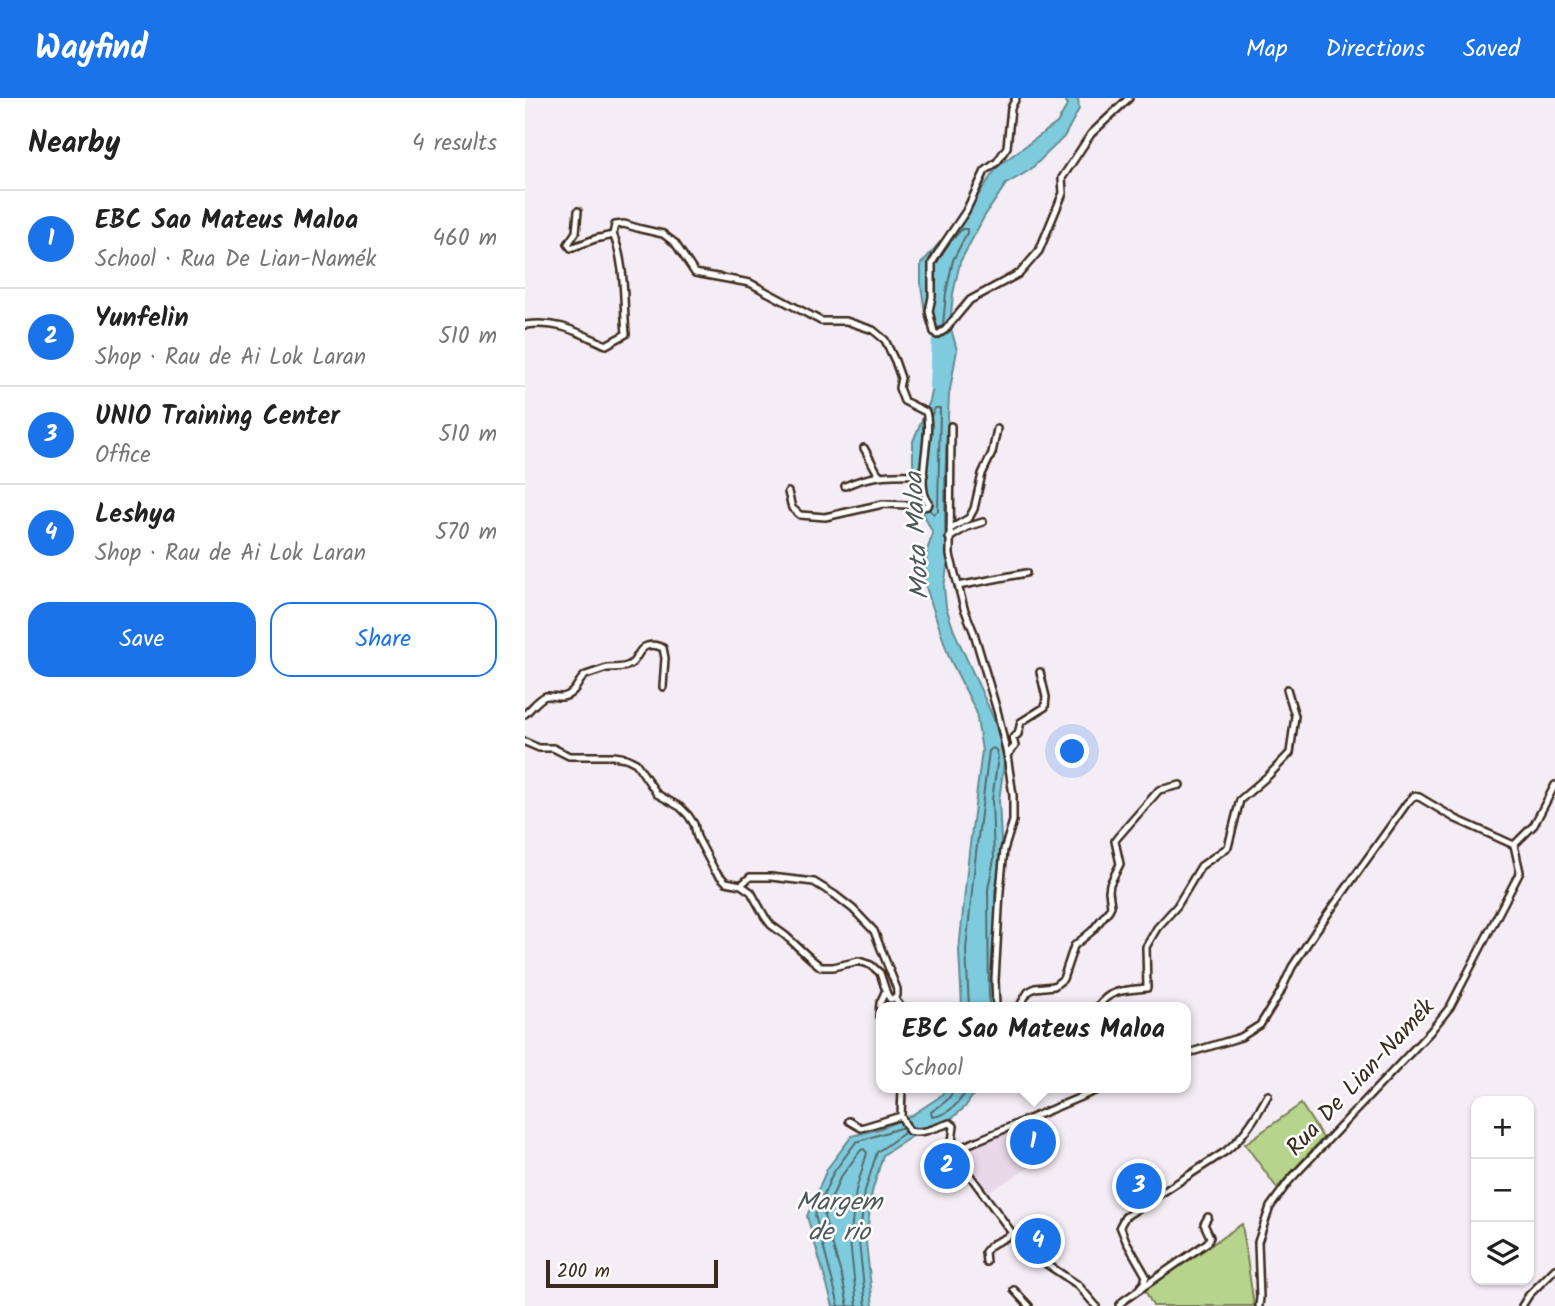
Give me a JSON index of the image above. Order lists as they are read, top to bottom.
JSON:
{
  "streets": {
    "street": ["Rua De Lian-Namék"]
  },
  "water": ["Mota Maloa", "Margem de rio"],
  "scale_bar": "200 m",
  "page": {
    "header": "Wayfind",
    "nav": ["Map", "Directions", "Saved"],
    "heading": ["Nearby", "4 results"],
    "list": [
      {
        "mark": "1",
        "name": "EBC Sao Mateus Maloa",
        "note": "School · Rua De Lian-Namék",
        "value": "460 m"
      },
      {
        "mark": "2",
        "name": "Yunfelin",
        "note": "Shop · Rau de Ai Lok Laran",
        "value": "510 m"
      },
      {
        "mark": "3",
        "name": "UNIO Training Center",
        "note": "Office",
        "value": "510 m"
      },
      {
        "mark": "4",
        "name": "Leshya",
        "note": "Shop · Rau de Ai Lok Laran",
        "value": "570 m"
      }
    ],
    "buttons": ["Save", "Share"],
    "popup": ["EBC Sao Mateus Maloa", "School"],
    "map_buttons": ["+", "−"],
    "pins": [
      "1",
      "2",
      "3",
      "4"
    ],
    "scale": "200 m"
  }
}
